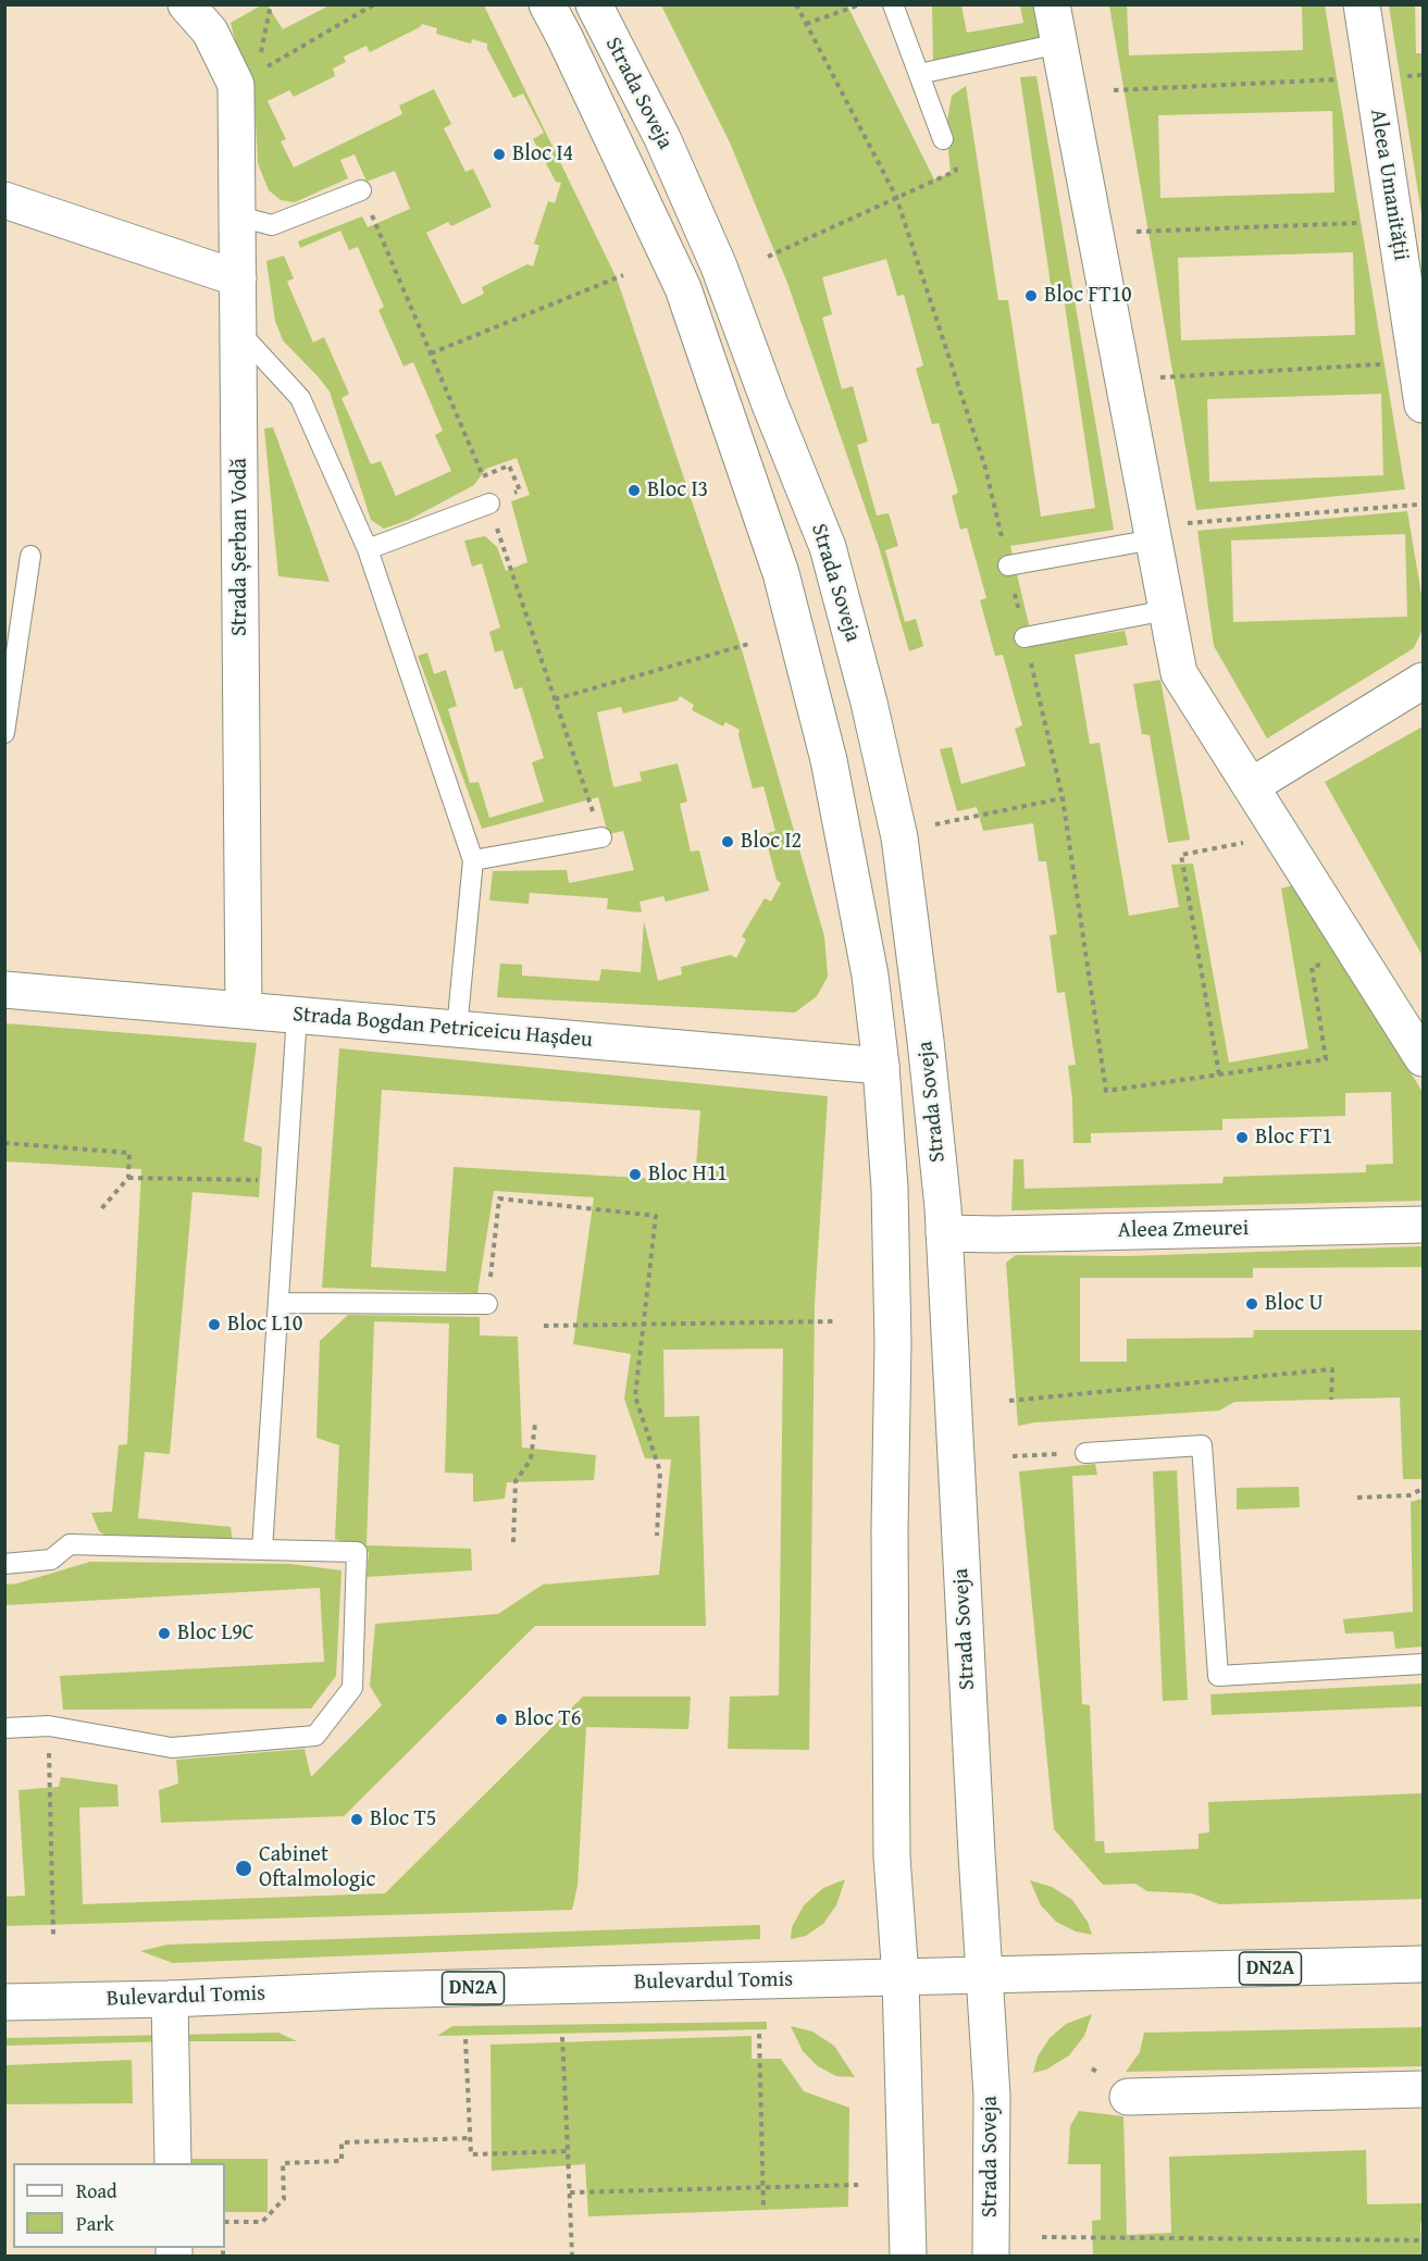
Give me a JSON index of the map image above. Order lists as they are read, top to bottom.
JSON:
{
  "streets": {
    "main road": [
      "Strada Soveja",
      "Aleea Umanității",
      "Strada Șerban Vodă",
      "Strada Bogdan Petriceicu Hașdeu",
      "Aleea Zmeurei",
      "DN2A",
      "Bulevardul Tomis"
    ]
  },
  "crossings": [
    ["Strada Soveja", "Strada Bogdan Petriceicu Hașdeu"],
    ["Strada Soveja", "Aleea Zmeurei"],
    ["Strada Soveja", "Bulevardul Tomis"],
    ["Strada Șerban Vodă", "Strada Bogdan Petriceicu Hașdeu"]
  ],
  "places": [
    "Bloc I4",
    "Bloc FT10",
    "Bloc I3",
    "Bloc I2",
    "Bloc FT1",
    "Bloc H11",
    "Bloc U",
    "Bloc L10",
    "Bloc L9C",
    "Bloc T6",
    "Bloc T5",
    "Cabinet Oftalmologic"
  ],
  "legend": ["Road", "Park"]
}
